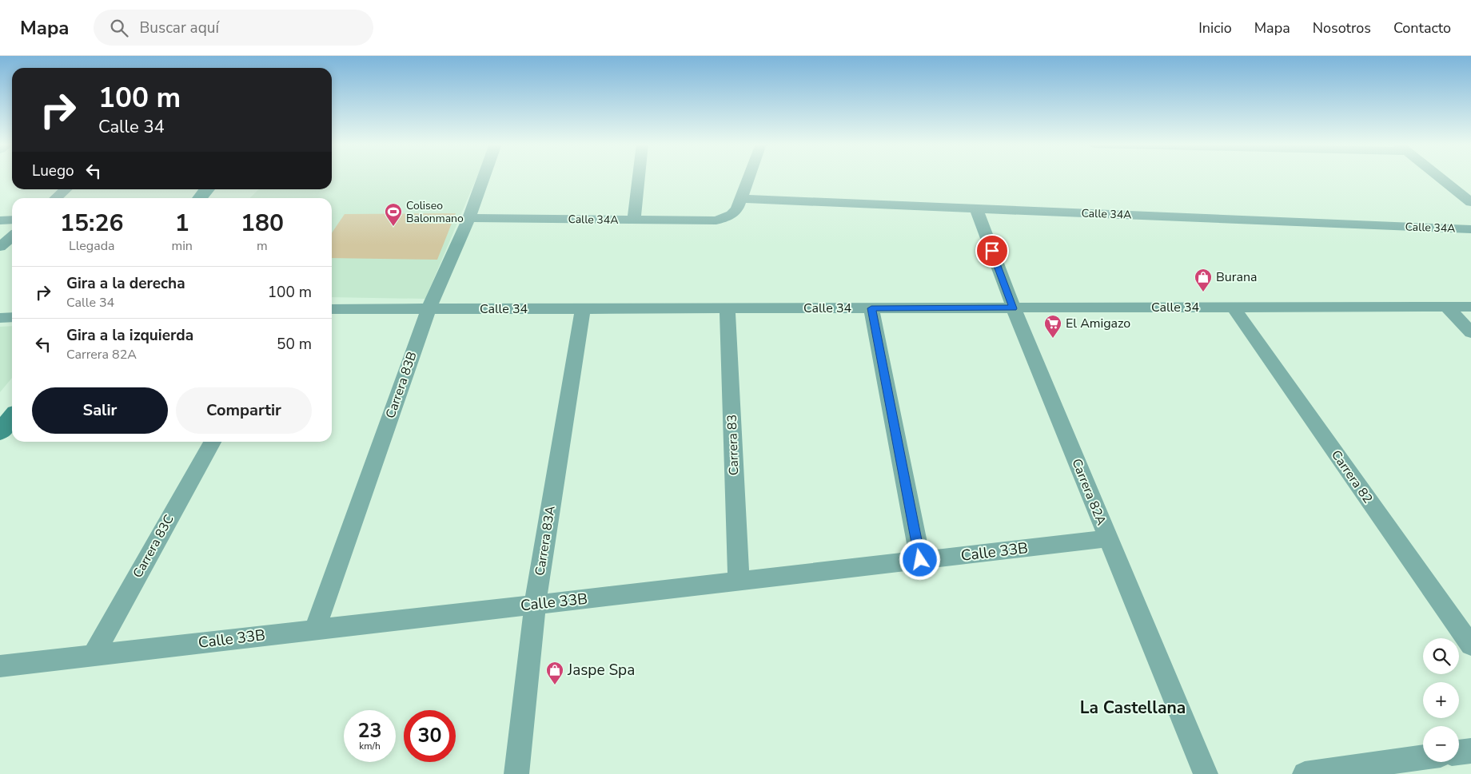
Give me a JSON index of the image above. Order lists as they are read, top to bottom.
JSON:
{
  "streets": {
    "street": [
      "Calle 34A",
      "Calle 34",
      "Carrera 83B",
      "Carrera 83",
      "Carrera 82",
      "Carrera 82A",
      "Carrera 83A",
      "Carrera 83C",
      "Calle 33B"
    ]
  },
  "crossings": [
    ["Calle 34A", "Carrera 83B"],
    ["Calle 34A", "Carrera 82A"],
    ["Calle 34", "Carrera 83B"],
    ["Calle 34", "Carrera 83"],
    ["Calle 34", "Carrera 82"],
    ["Calle 34", "Carrera 82A"],
    ["Calle 34", "Carrera 83A"],
    ["Carrera 83B", "Calle 33B"],
    ["Carrera 83", "Calle 33B"],
    ["Carrera 82A", "Calle 33B"],
    ["Carrera 83A", "Calle 33B"],
    ["Carrera 83C", "Calle 33B"]
  ],
  "districts": ["La Castellana"],
  "places": {
    "sports": ["Coliseo Balonmano"],
    "shop": ["Burana", "Jaspe Spa"],
    "supermarket": ["El Amigazo"]
  },
  "page": {
    "header": "Mapa",
    "search": "Buscar aquí",
    "nav": [
      "Inicio",
      "Mapa",
      "Nosotros",
      "Contacto"
    ],
    "turn": ["100 m", "Calle 34"],
    "then": "Luego",
    "eta": [
      "15:26",
      "Llegada",
      "1",
      "min",
      "180",
      "m"
    ],
    "list": [
      {
        "name": "Gira a la derecha",
        "note": "Calle 34",
        "value": "100 m"
      },
      {
        "name": "Gira a la izquierda",
        "note": "Carrera 82A",
        "value": "50 m"
      }
    ],
    "buttons": ["Salir", "Compartir"],
    "map_buttons": ["+", "−"],
    "speed": "23 km/h",
    "limit": "30"
  }
}
